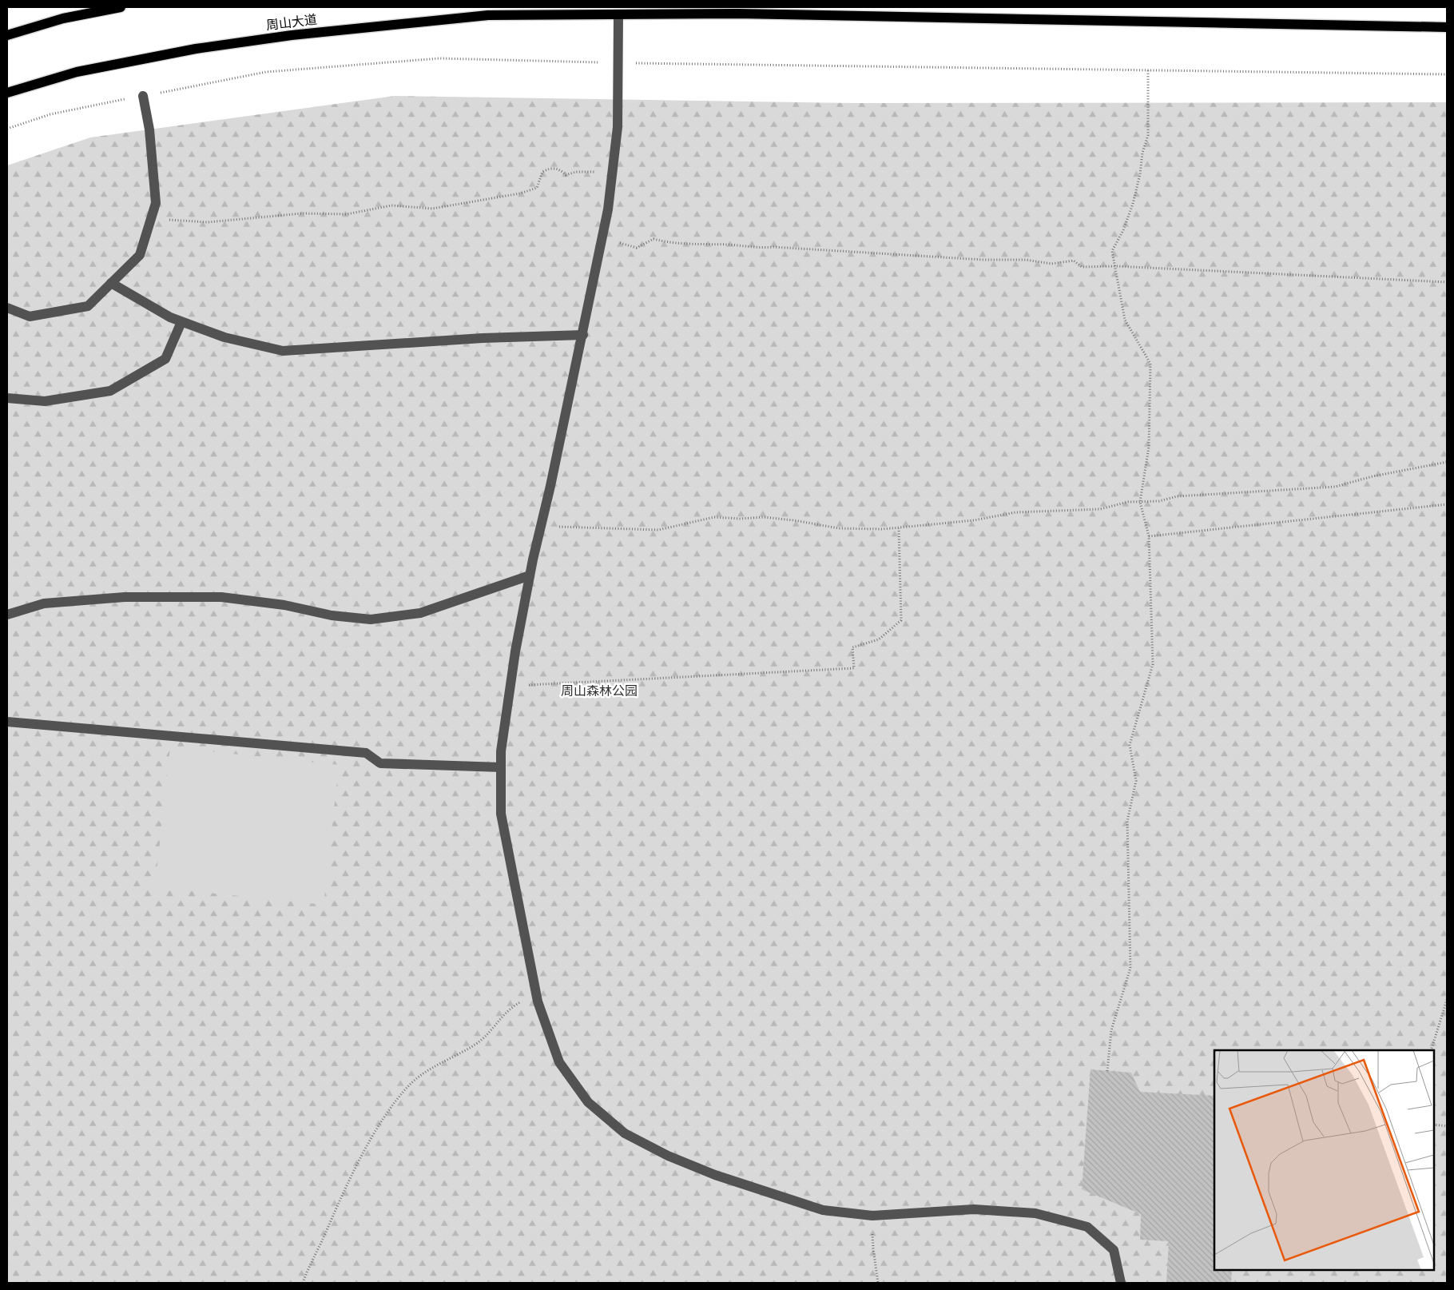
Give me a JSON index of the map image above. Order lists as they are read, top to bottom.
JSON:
{
  "streets": {
    "main road": ["周山大道"]
  },
  "parks": ["周山森林公园"]
}
